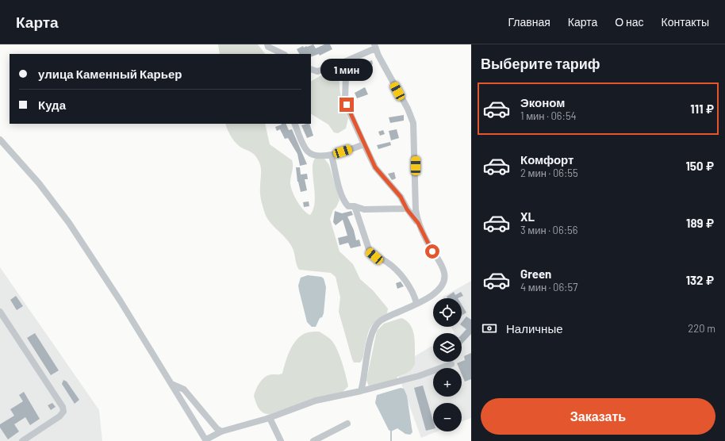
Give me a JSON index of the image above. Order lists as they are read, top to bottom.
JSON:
{
  "page": {
    "header": "Карта",
    "nav": [
      "Главная",
      "Карта",
      "О нас",
      "Контакты"
    ],
    "heading": "Выберите тариф",
    "banner": ["улица Каменный Карьер", "Куда"],
    "bubble": "1 мин",
    "list": [
      {
        "name": "Эконом",
        "note": "1 мин · 06:54",
        "value": "111 ₽"
      },
      {
        "name": "Комфорт",
        "note": "2 мин · 06:55",
        "value": "150 ₽"
      },
      {
        "name": "XL",
        "note": "3 мин · 06:56",
        "value": "189 ₽"
      },
      {
        "name": "Green",
        "note": "4 мин · 06:57",
        "value": "132 ₽"
      }
    ],
    "map_buttons": ["+", "−"],
    "pay": ["Наличные", "220 m"],
    "buttons": "Заказать"
  }
}
